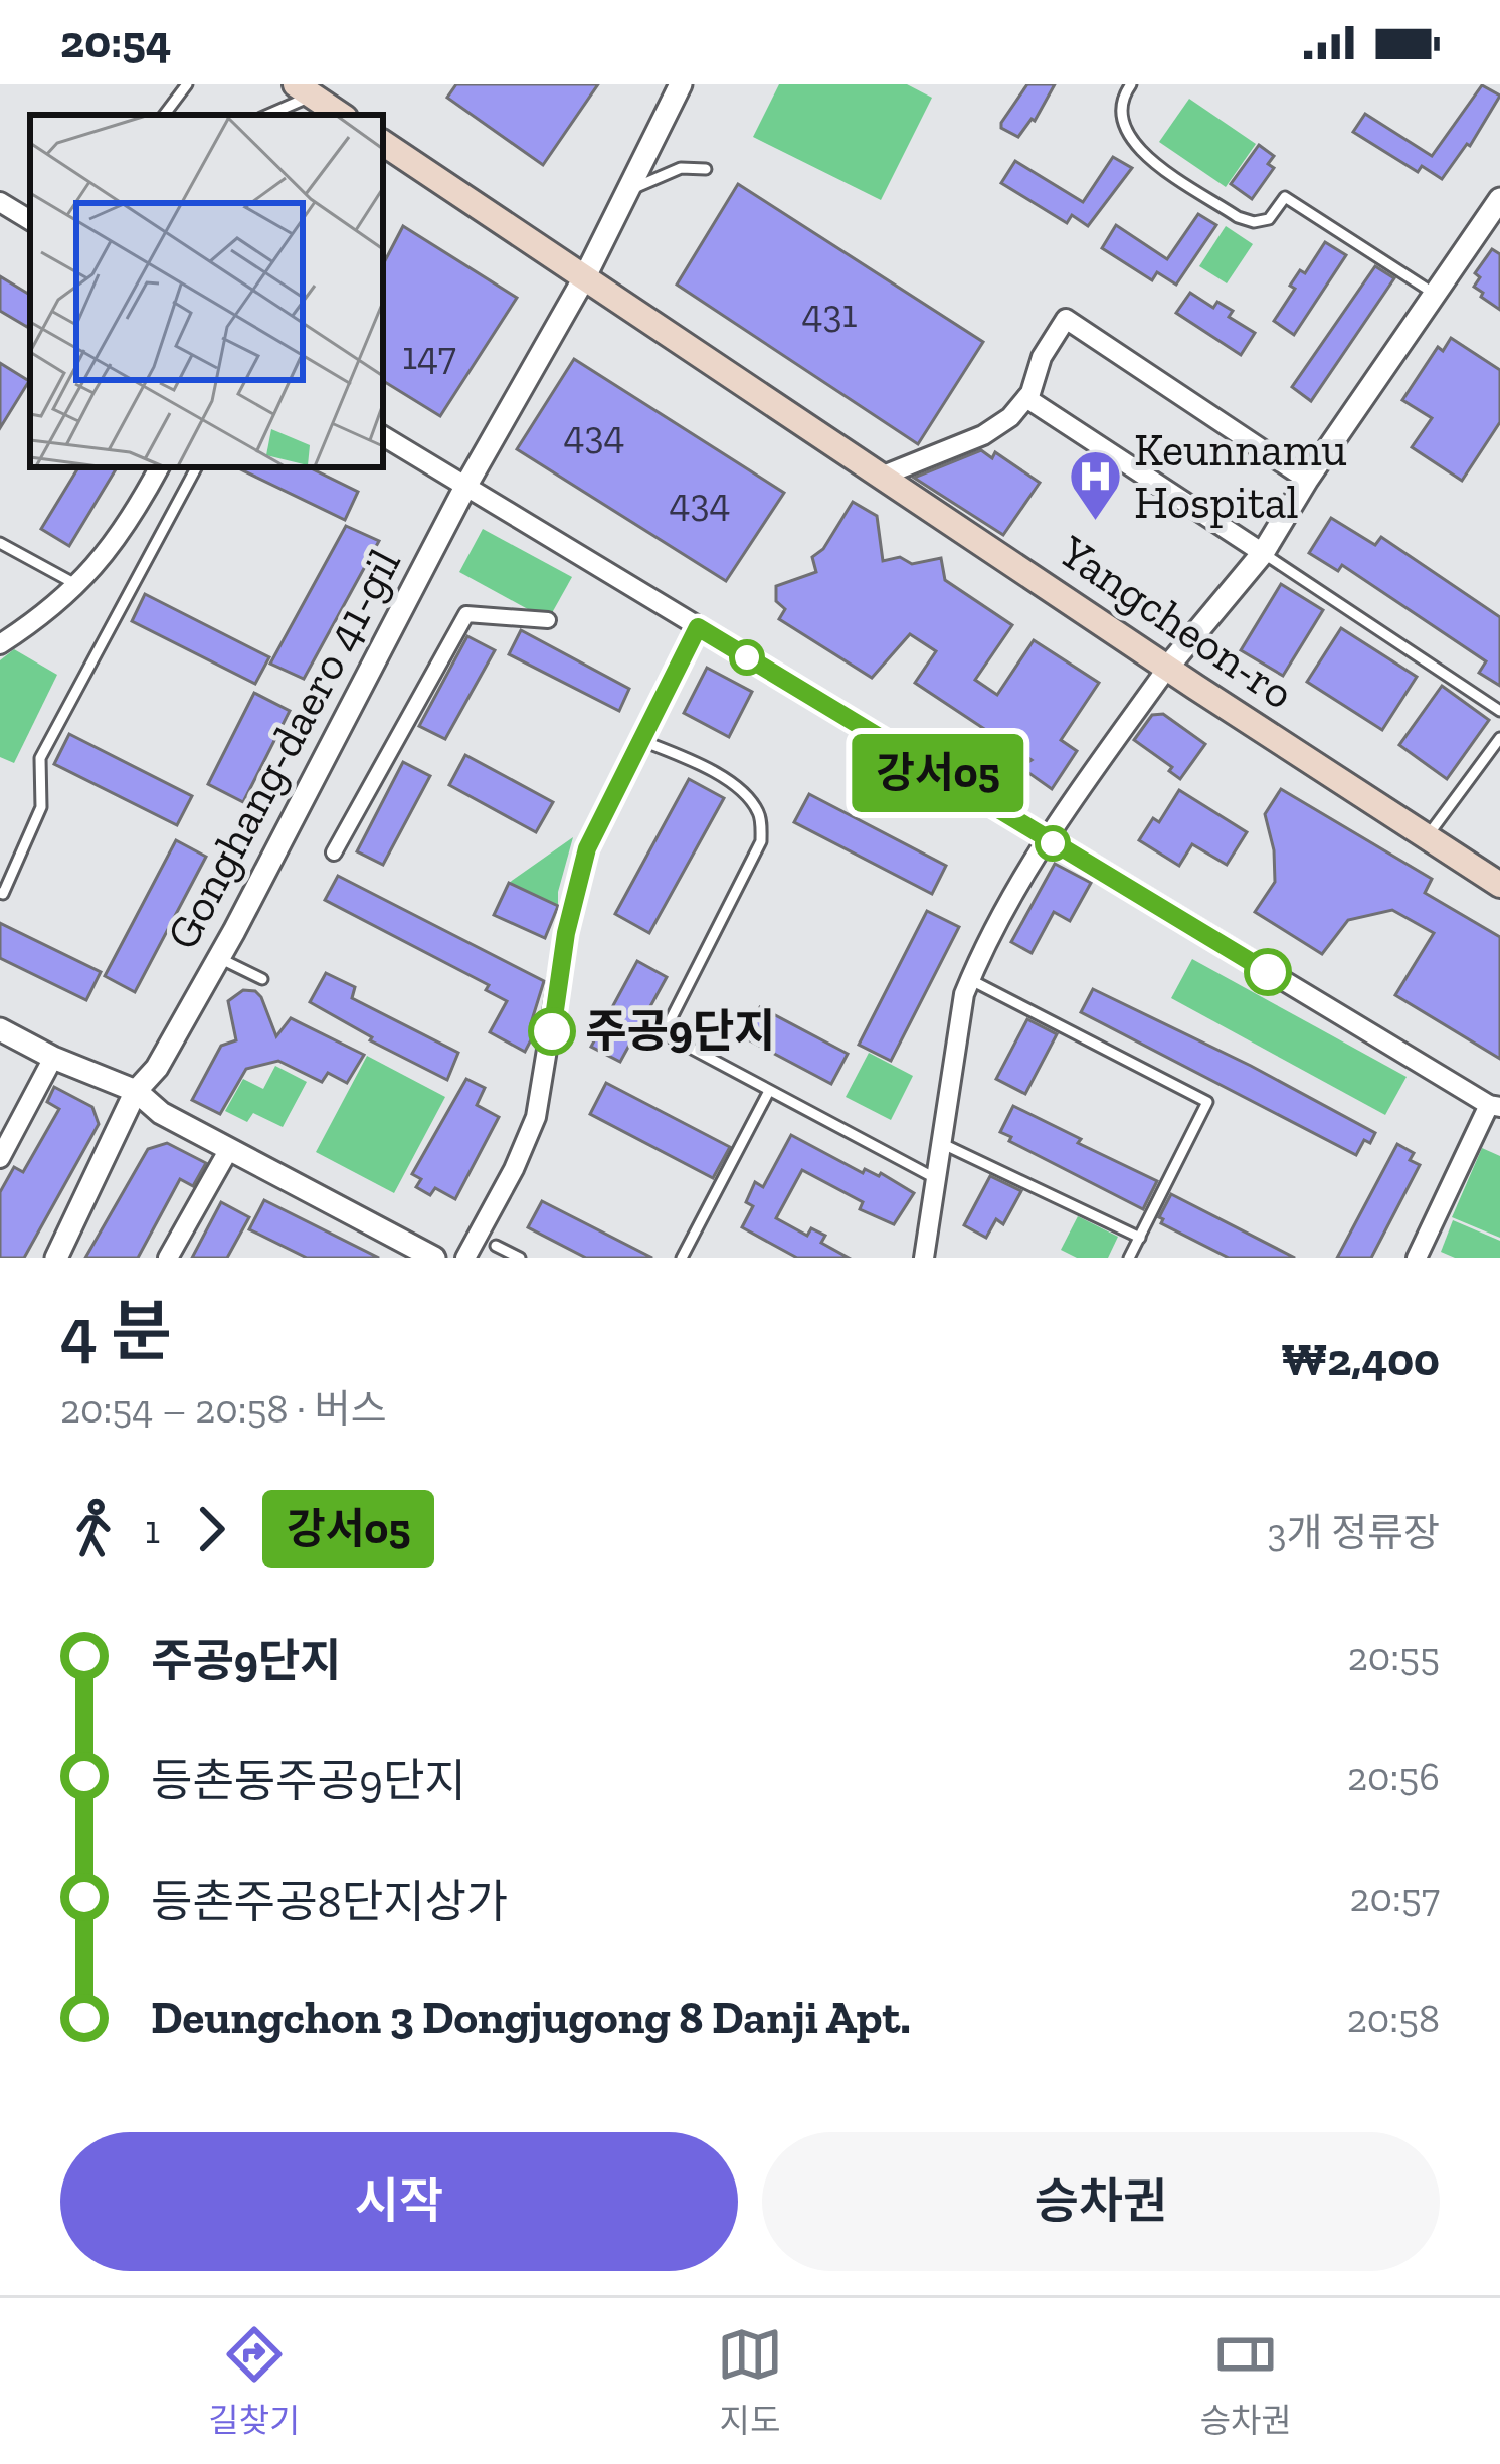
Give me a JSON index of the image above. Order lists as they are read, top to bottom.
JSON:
{
  "streets": {
    "main road": ["Yangcheon-ro"],
    "street": ["Gonghang-daero 41-gil"]
  },
  "crossings": [
    ["Yangcheon-ro", "Gonghang-daero 41-gil"]
  ],
  "places": {
    "hospital": ["Keunnamu Hospital"],
    "other": ["주공9단지"]
  },
  "lines": ["bus line 강서05"],
  "house_numbers": [
    "431",
    "147",
    "434",
    "434"
  ],
  "page": {
    "status": "20:54",
    "on_map": "강서05",
    "heading": ["4 분", "20:54 – 20:58 · 버스", "₩2,400"],
    "legs": ["1", "강서05", "3개 정류장"],
    "list": [
      {
        "name": "주공9단지",
        "value": "20:55"
      },
      {
        "name": "등촌동주공9단지",
        "value": "20:56"
      },
      {
        "name": "등촌주공8단지상가",
        "value": "20:57"
      },
      {
        "name": "Deungchon 3 Dongjugong 8 Danji Apt.",
        "value": "20:58"
      }
    ],
    "buttons": ["시작", "승차권"],
    "tabs": ["길찾기", "지도", "승차권"]
  }
}
